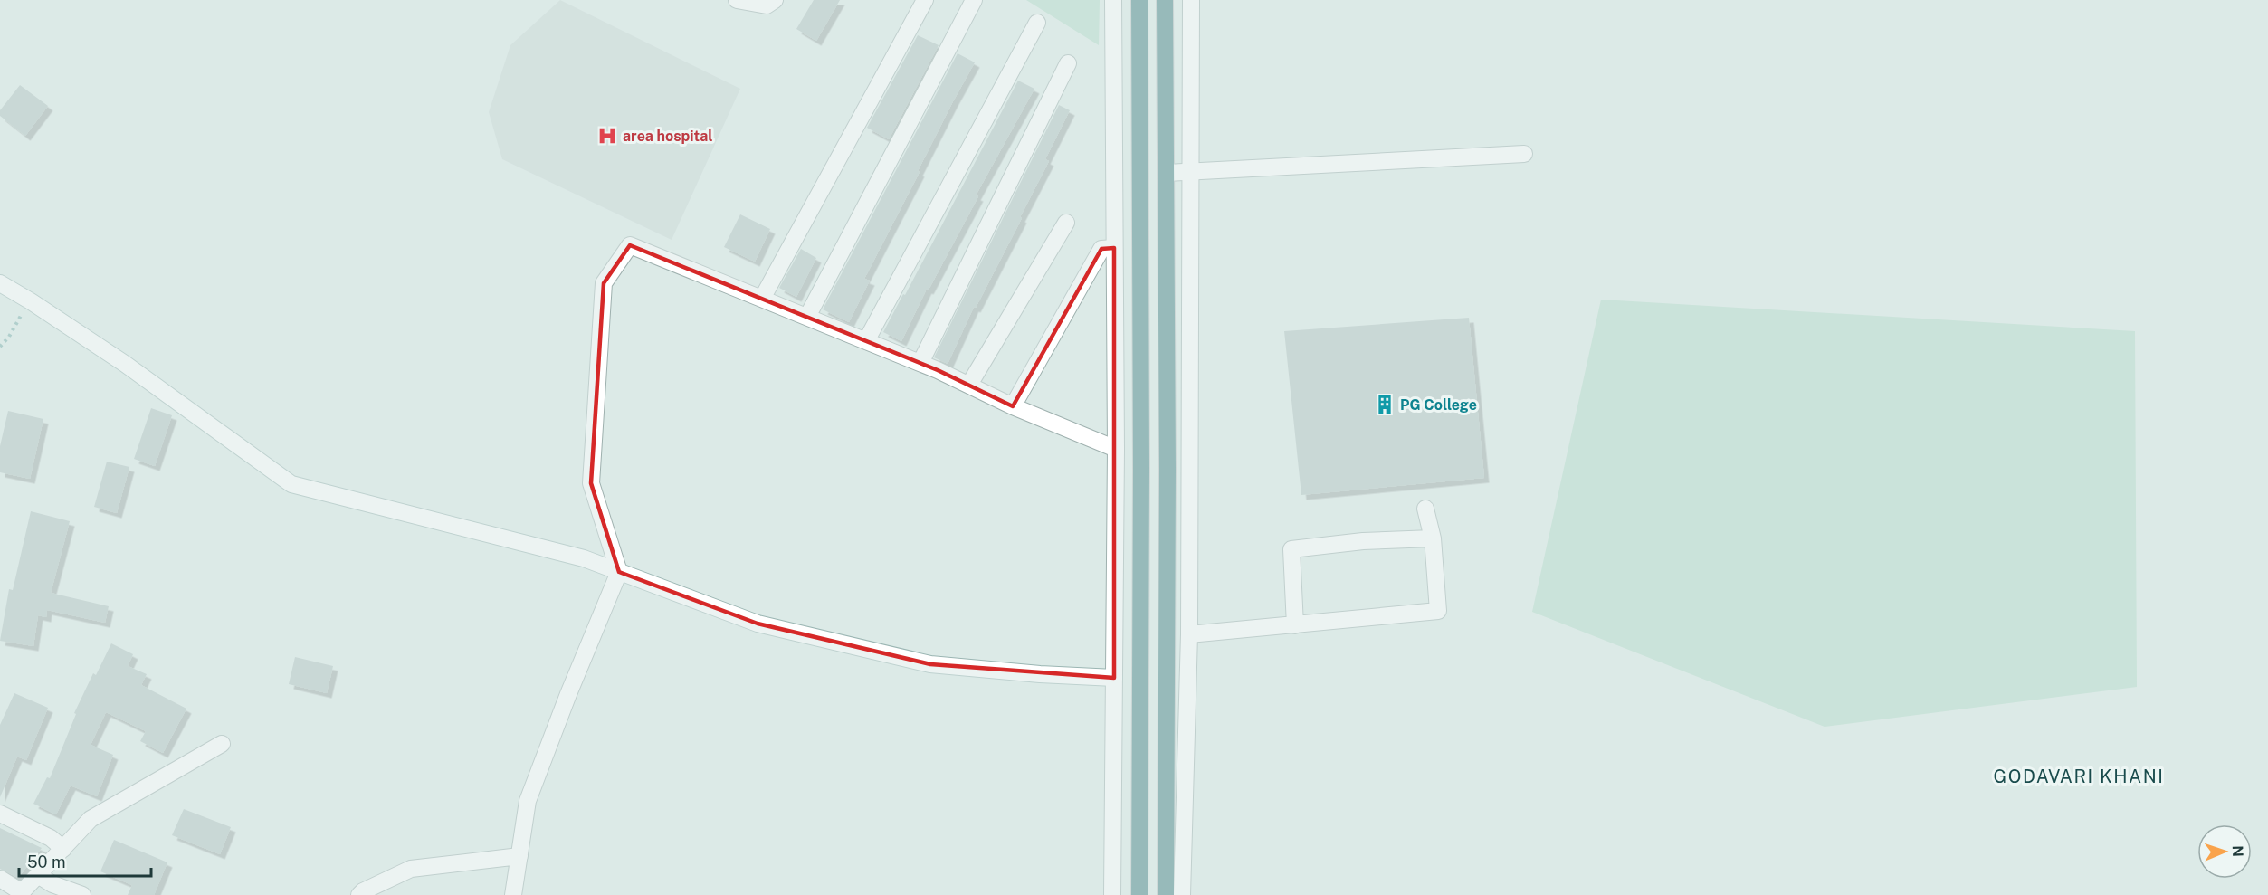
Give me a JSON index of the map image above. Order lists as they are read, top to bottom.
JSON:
{
  "districts": ["GODAVARI KHANI"],
  "places": {
    "hospital": ["area hospital"],
    "building": ["PG College"]
  },
  "scale_bar": "50 m",
  "north": "right"
}
